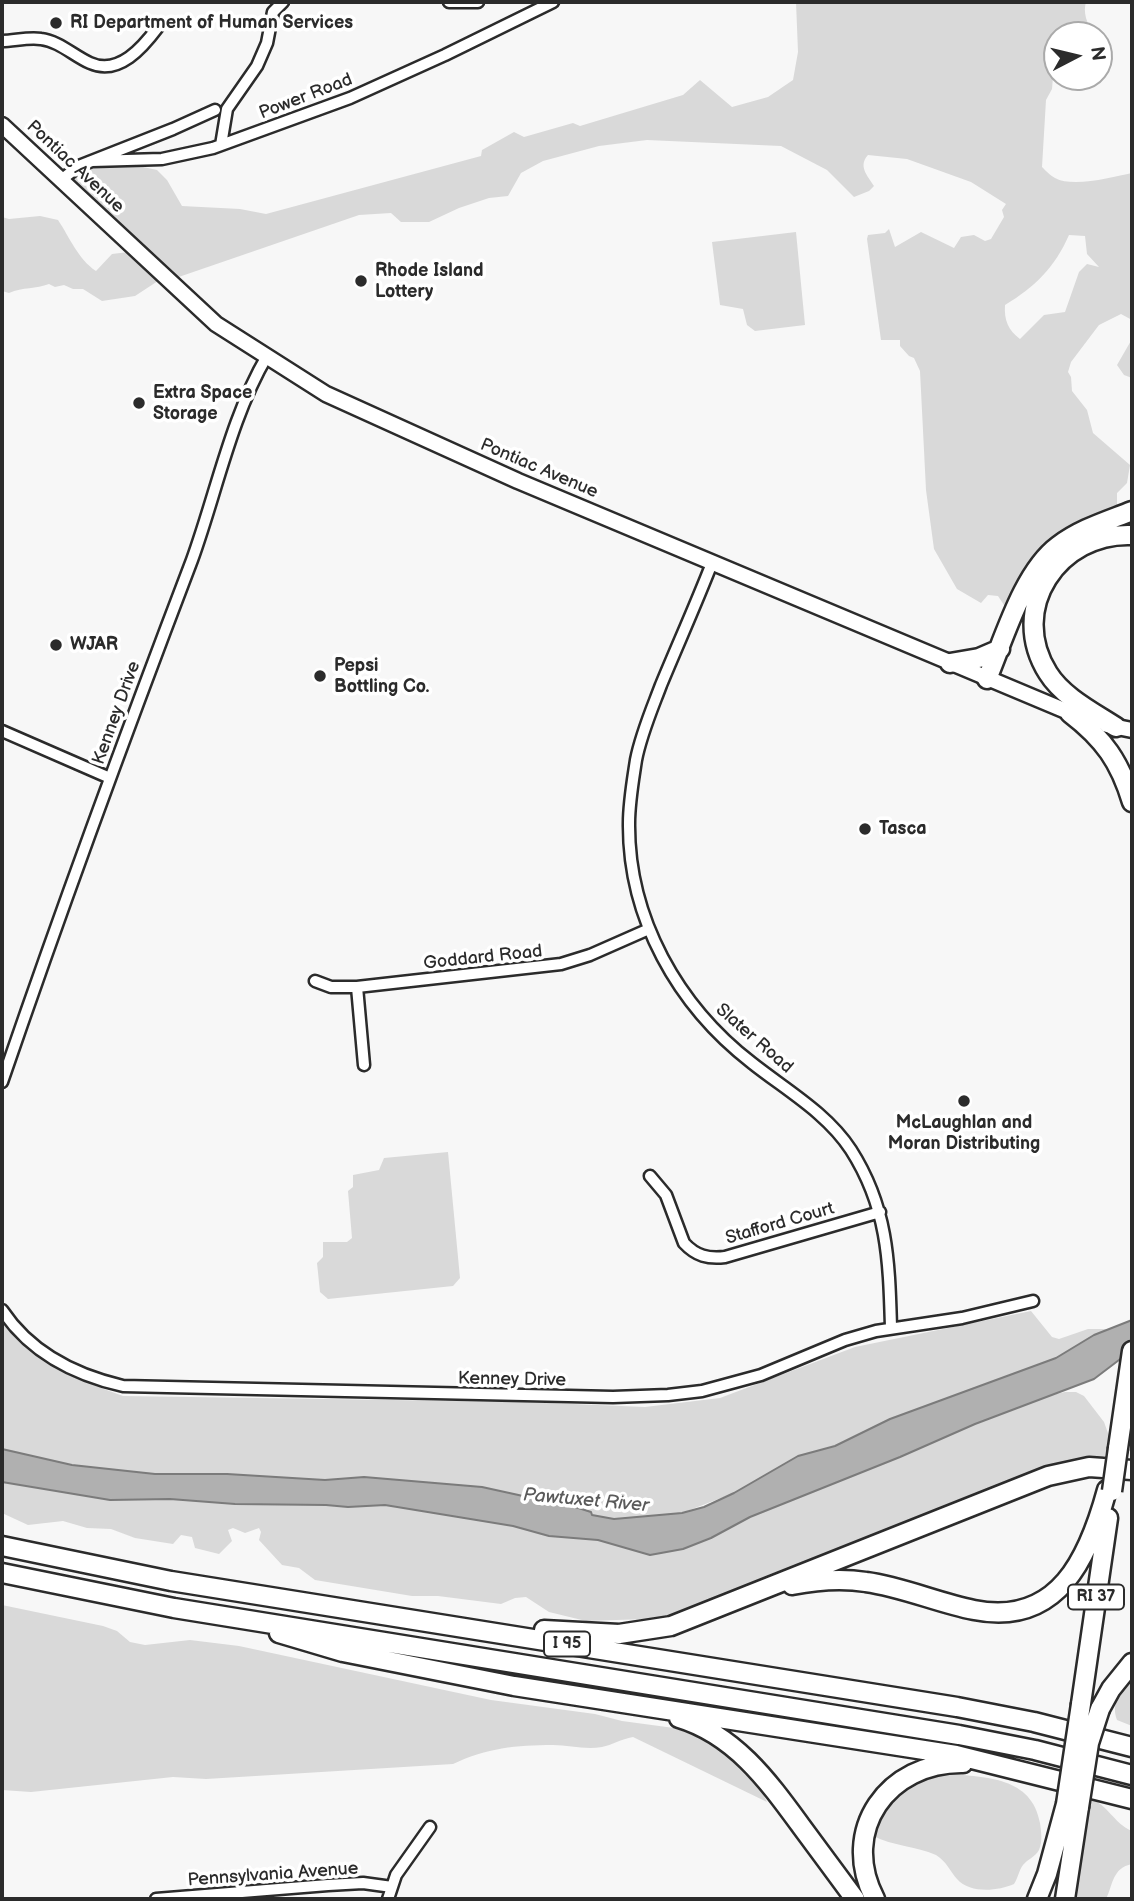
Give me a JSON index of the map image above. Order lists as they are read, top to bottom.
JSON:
{
  "streets": {
    "highway": ["RI 37", "I 95"],
    "main road": ["Pontiac Avenue"],
    "street": [
      "Power Road",
      "Kenney Drive",
      "Goddard Road",
      "Slater Road",
      "Stafford Court",
      "Pennsylvania Avenue"
    ]
  },
  "crossings": [
    ["Power Road", "Pontiac Avenue"],
    ["Pontiac Avenue", "Kenney Drive"],
    ["Pontiac Avenue", "Slater Road"],
    ["Kenney Drive", "Slater Road"],
    ["Goddard Road", "Slater Road"],
    ["Slater Road", "Stafford Court"]
  ],
  "water": ["Pawtuxet River"],
  "places": [
    "RI Department of Human Services",
    "Rhode Island Lottery",
    "Extra Space Storage",
    "WJAR",
    "Pepsi Bottling Co.",
    "Tasca",
    "McLaughlan and Moran Distributing"
  ],
  "north": "right"
}
